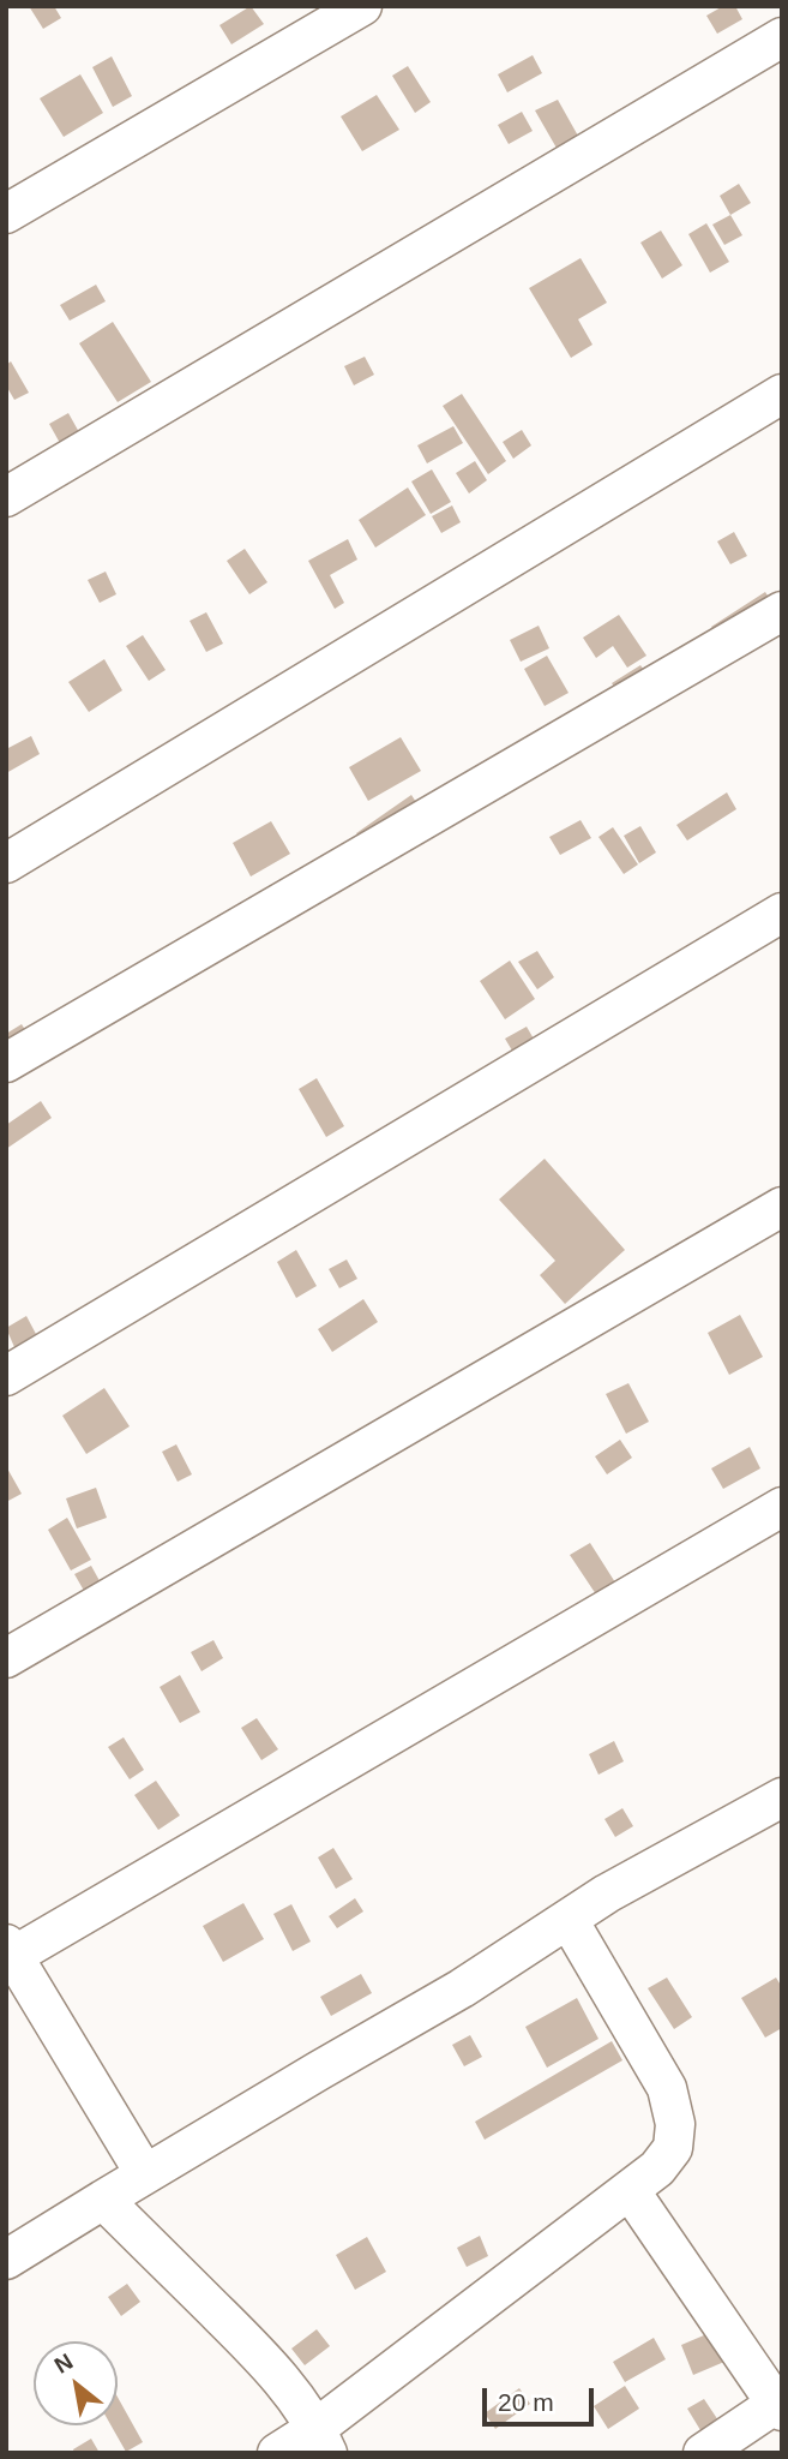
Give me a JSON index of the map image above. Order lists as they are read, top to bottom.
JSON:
{
  "scale_bar": "20 m",
  "north": "top left"
}
